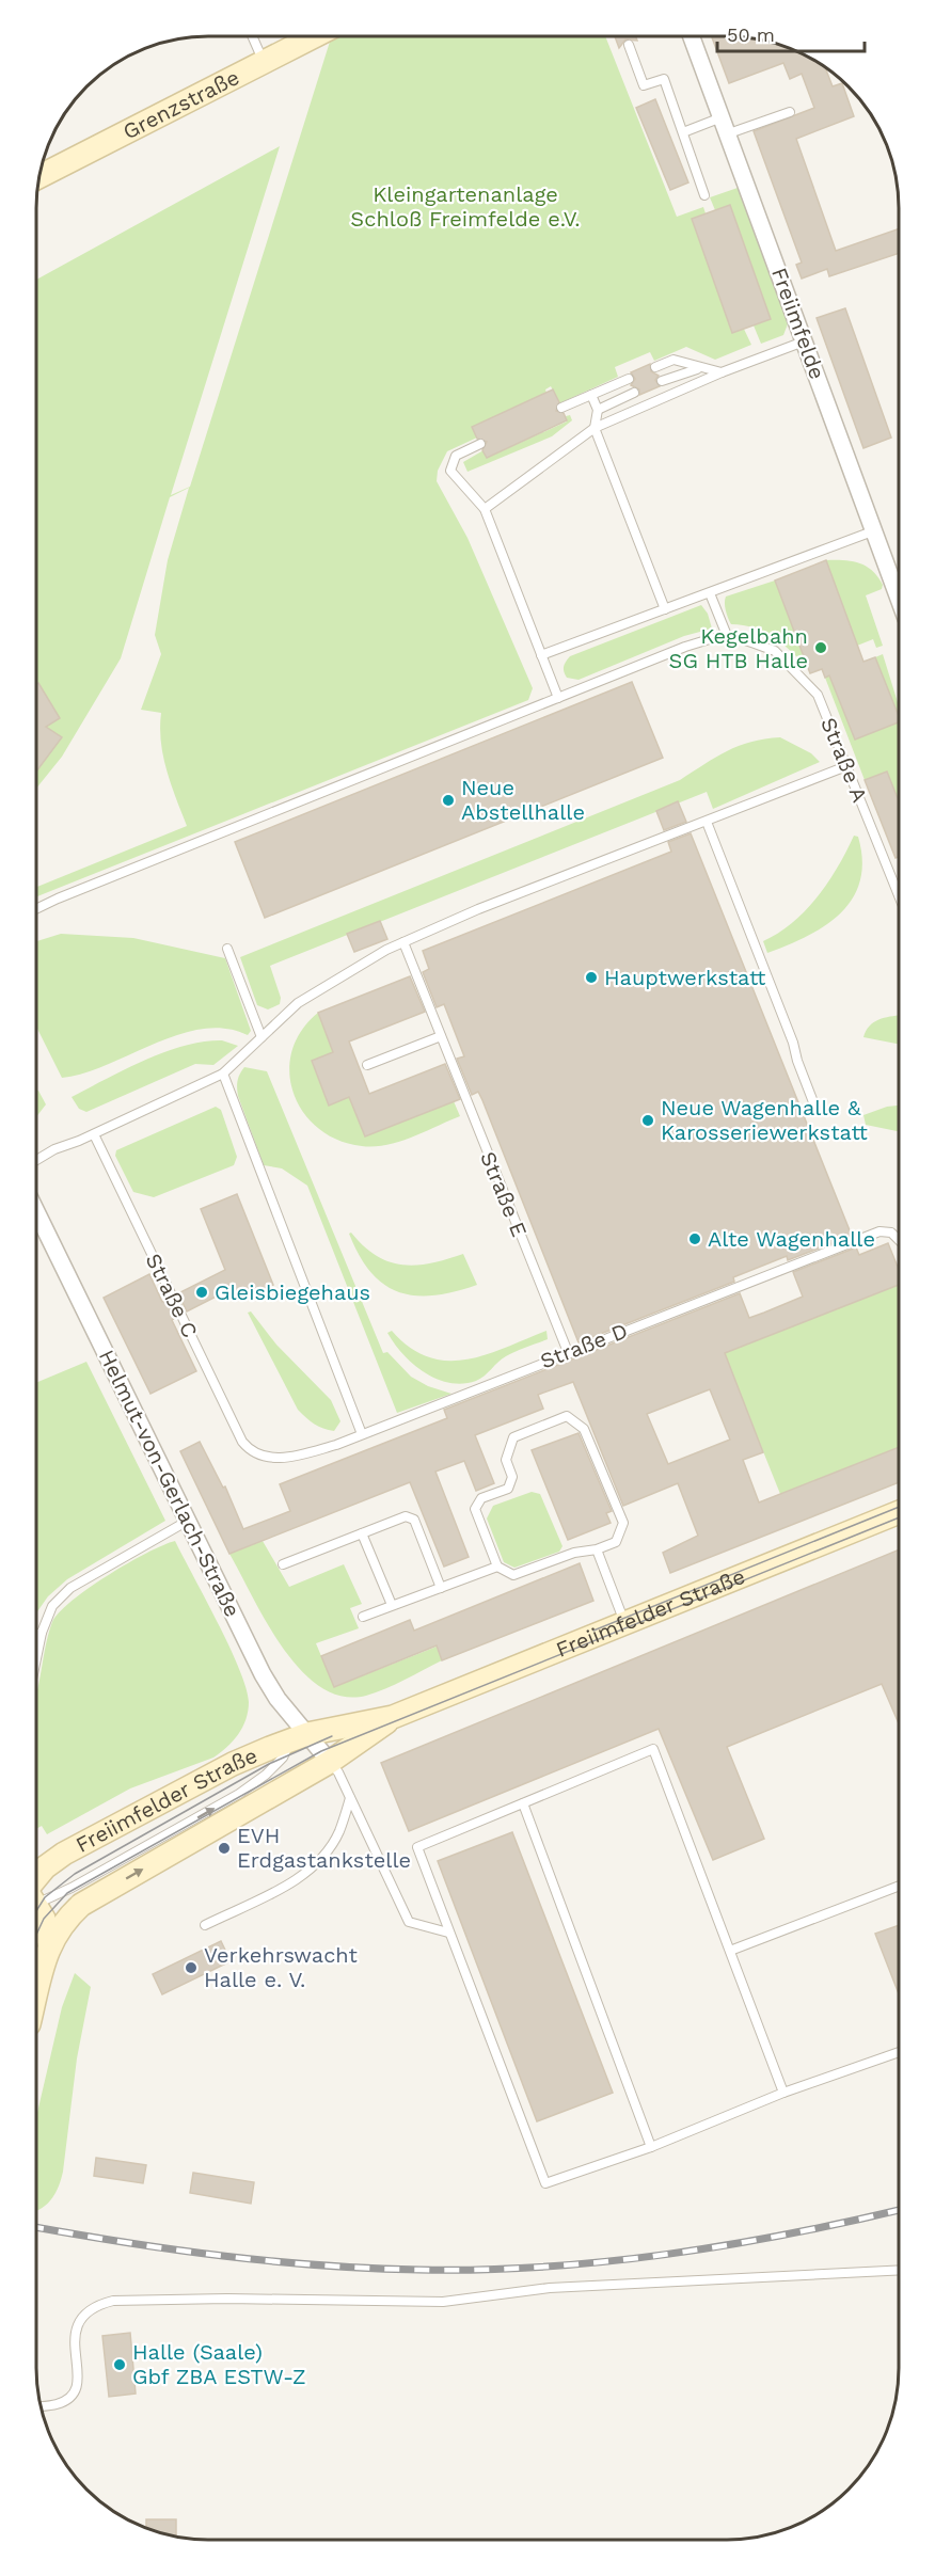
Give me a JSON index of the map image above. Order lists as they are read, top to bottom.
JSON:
{
  "streets": {
    "street": [
      "Grenzstraße",
      "Freiimfelde",
      "Helmut-von-Gerlach-Straße",
      "Freiimfelder Straße"
    ],
    "lane": [
      "Straße A",
      "Straße E",
      "Straße C",
      "Straße D"
    ]
  },
  "crossings": [
    ["Straße E", "Straße D"],
    ["Straße C", "Straße D"],
    ["Helmut-von-Gerlach-Straße", "Freiimfelder Straße"]
  ],
  "parks": ["Kleingartenanlage Schloß Freimfelde e.V."],
  "places": [
    "Kegelbahn SG HTB Halle",
    "Neue Abstellhalle",
    "Hauptwerkstatt",
    "Neue Wagenhalle & Karosseriewerkstatt",
    "Alte Wagenhalle",
    "Gleisbiegehaus",
    "EVH Erdgastankstelle",
    "Verkehrswacht Halle e. V.",
    "Halle (Saale) Gbf ZBA ESTW-Z"
  ],
  "scale_bar": "50 m"
}
